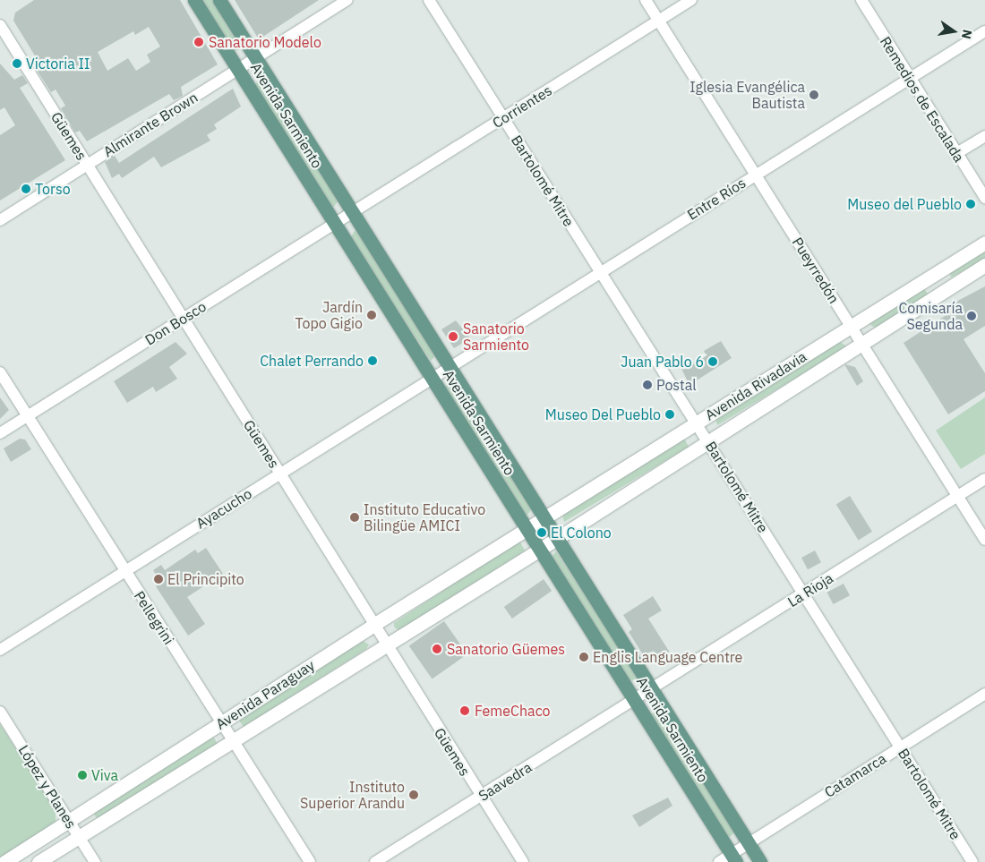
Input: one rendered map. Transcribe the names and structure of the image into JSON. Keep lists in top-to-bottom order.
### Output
{
  "streets": {
    "main road": ["Avenida Sarmiento", "Avenida Rivadavia", "Avenida Paraguay"],
    "street": [
      "Remedios de Escalada",
      "Corrientes",
      "Almirante Brown",
      "Güemes",
      "Bartolomé Mitre",
      "Entre Ríos",
      "Pueyrredón",
      "Don Bosco",
      "Ayacucho",
      "La Rioja",
      "Pellegrini",
      "Catamarca",
      "Saavedra",
      "López y Planes"
    ]
  },
  "crossings": [
    ["Remedios de Escalada", "Entre Ríos"],
    ["Corrientes", "Avenida Sarmiento"],
    ["Corrientes", "Bartolomé Mitre"],
    ["Corrientes", "Pueyrredón"],
    ["Corrientes", "Don Bosco"],
    ["Avenida Sarmiento", "Almirante Brown"],
    ["Avenida Sarmiento", "Entre Ríos"],
    ["Avenida Sarmiento", "Don Bosco"],
    ["Avenida Sarmiento", "Avenida Rivadavia"],
    ["Avenida Sarmiento", "Ayacucho"],
    ["Avenida Sarmiento", "La Rioja"],
    ["Avenida Sarmiento", "Avenida Paraguay"],
    ["Avenida Sarmiento", "Catamarca"],
    ["Avenida Sarmiento", "Saavedra"],
    ["Almirante Brown", "Güemes"],
    ["Güemes", "Don Bosco"],
    ["Güemes", "Ayacucho"],
    ["Güemes", "Avenida Paraguay"],
    ["Güemes", "Saavedra"],
    ["Bartolomé Mitre", "Entre Ríos"],
    ["Bartolomé Mitre", "Avenida Rivadavia"],
    ["Bartolomé Mitre", "La Rioja"],
    ["Bartolomé Mitre", "Catamarca"],
    ["Entre Ríos", "Pueyrredón"],
    ["Entre Ríos", "Ayacucho"],
    ["Pueyrredón", "Avenida Rivadavia"],
    ["Pueyrredón", "La Rioja"],
    ["Don Bosco", "Pellegrini"],
    ["Avenida Rivadavia", "Avenida Paraguay"],
    ["Ayacucho", "Pellegrini"],
    ["La Rioja", "Saavedra"],
    ["Pellegrini", "Avenida Paraguay"],
    ["Avenida Paraguay", "López y Planes"]
  ],
  "places": [
    "Sanatorio Modelo",
    "Victoria II",
    "Iglesia Evangélica Bautista",
    "Torso",
    "Museo del Pueblo",
    "Jardín Topo Gigio",
    "Comisaría Segunda",
    "Sanatorio Sarmiento",
    "Chalet Perrando",
    "Juan Pablo 6",
    "Postal",
    "Museo Del Pueblo",
    "Instituto Educativo Bilingüe AMICI",
    "El Colono",
    "El Principito",
    "Sanatorio Güemes",
    "Englis Language Centre",
    "FemeChaco",
    "Viva",
    "Instituto Superior Arandu"
  ],
  "north": "right"
}
